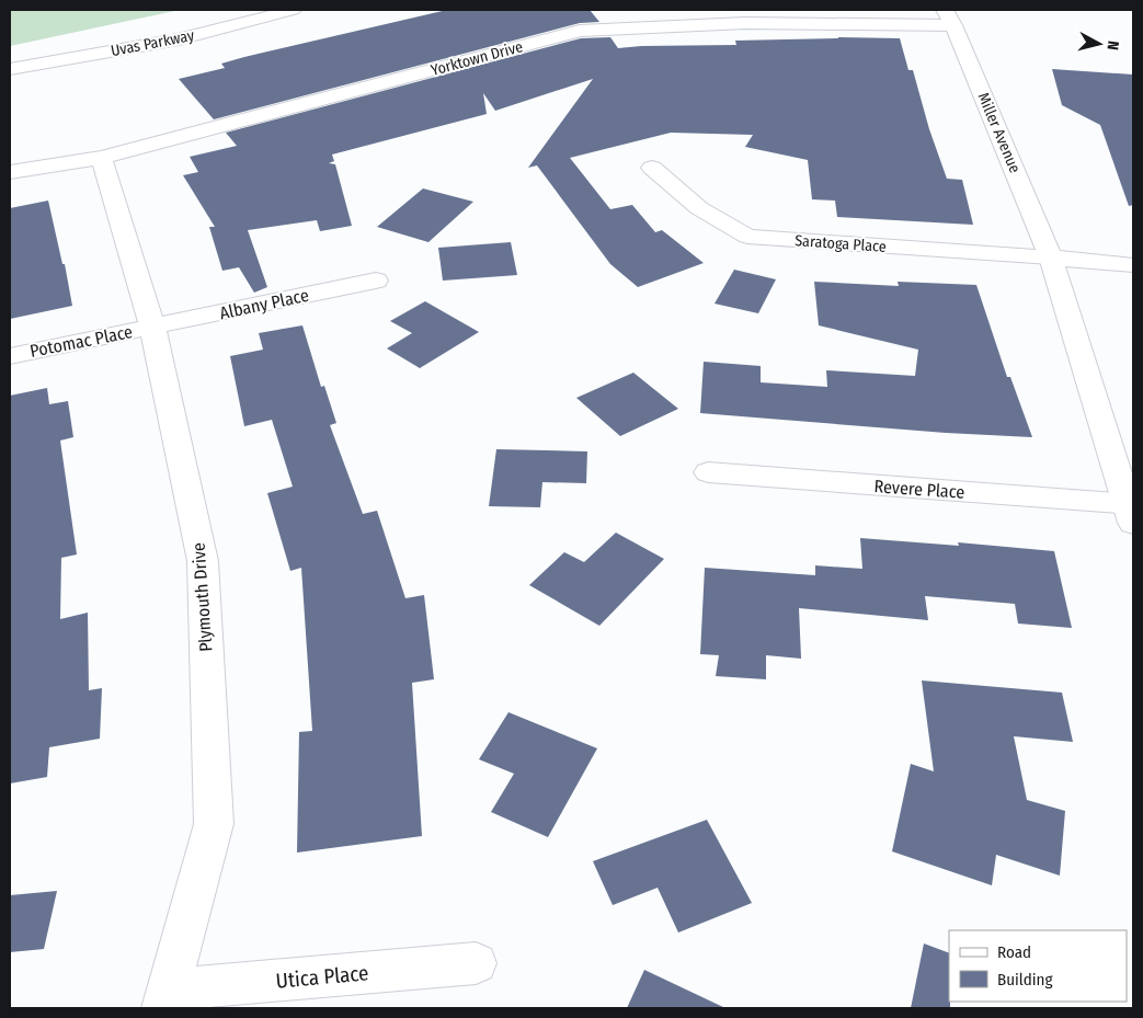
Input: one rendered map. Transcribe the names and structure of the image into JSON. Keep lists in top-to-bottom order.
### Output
{
  "streets": {
    "street": [
      "Uvas Parkway",
      "Yorktown Drive",
      "Miller Avenue",
      "Saratoga Place",
      "Albany Place",
      "Potomac Place",
      "Revere Place",
      "Plymouth Drive",
      "Utica Place"
    ]
  },
  "crossings": [
    ["Yorktown Drive", "Miller Avenue"],
    ["Yorktown Drive", "Plymouth Drive"],
    ["Miller Avenue", "Saratoga Place"],
    ["Miller Avenue", "Revere Place"],
    ["Albany Place", "Potomac Place"],
    ["Albany Place", "Plymouth Drive"],
    ["Potomac Place", "Plymouth Drive"],
    ["Plymouth Drive", "Utica Place"]
  ],
  "legend": ["Road", "Building"],
  "north": "right"
}
